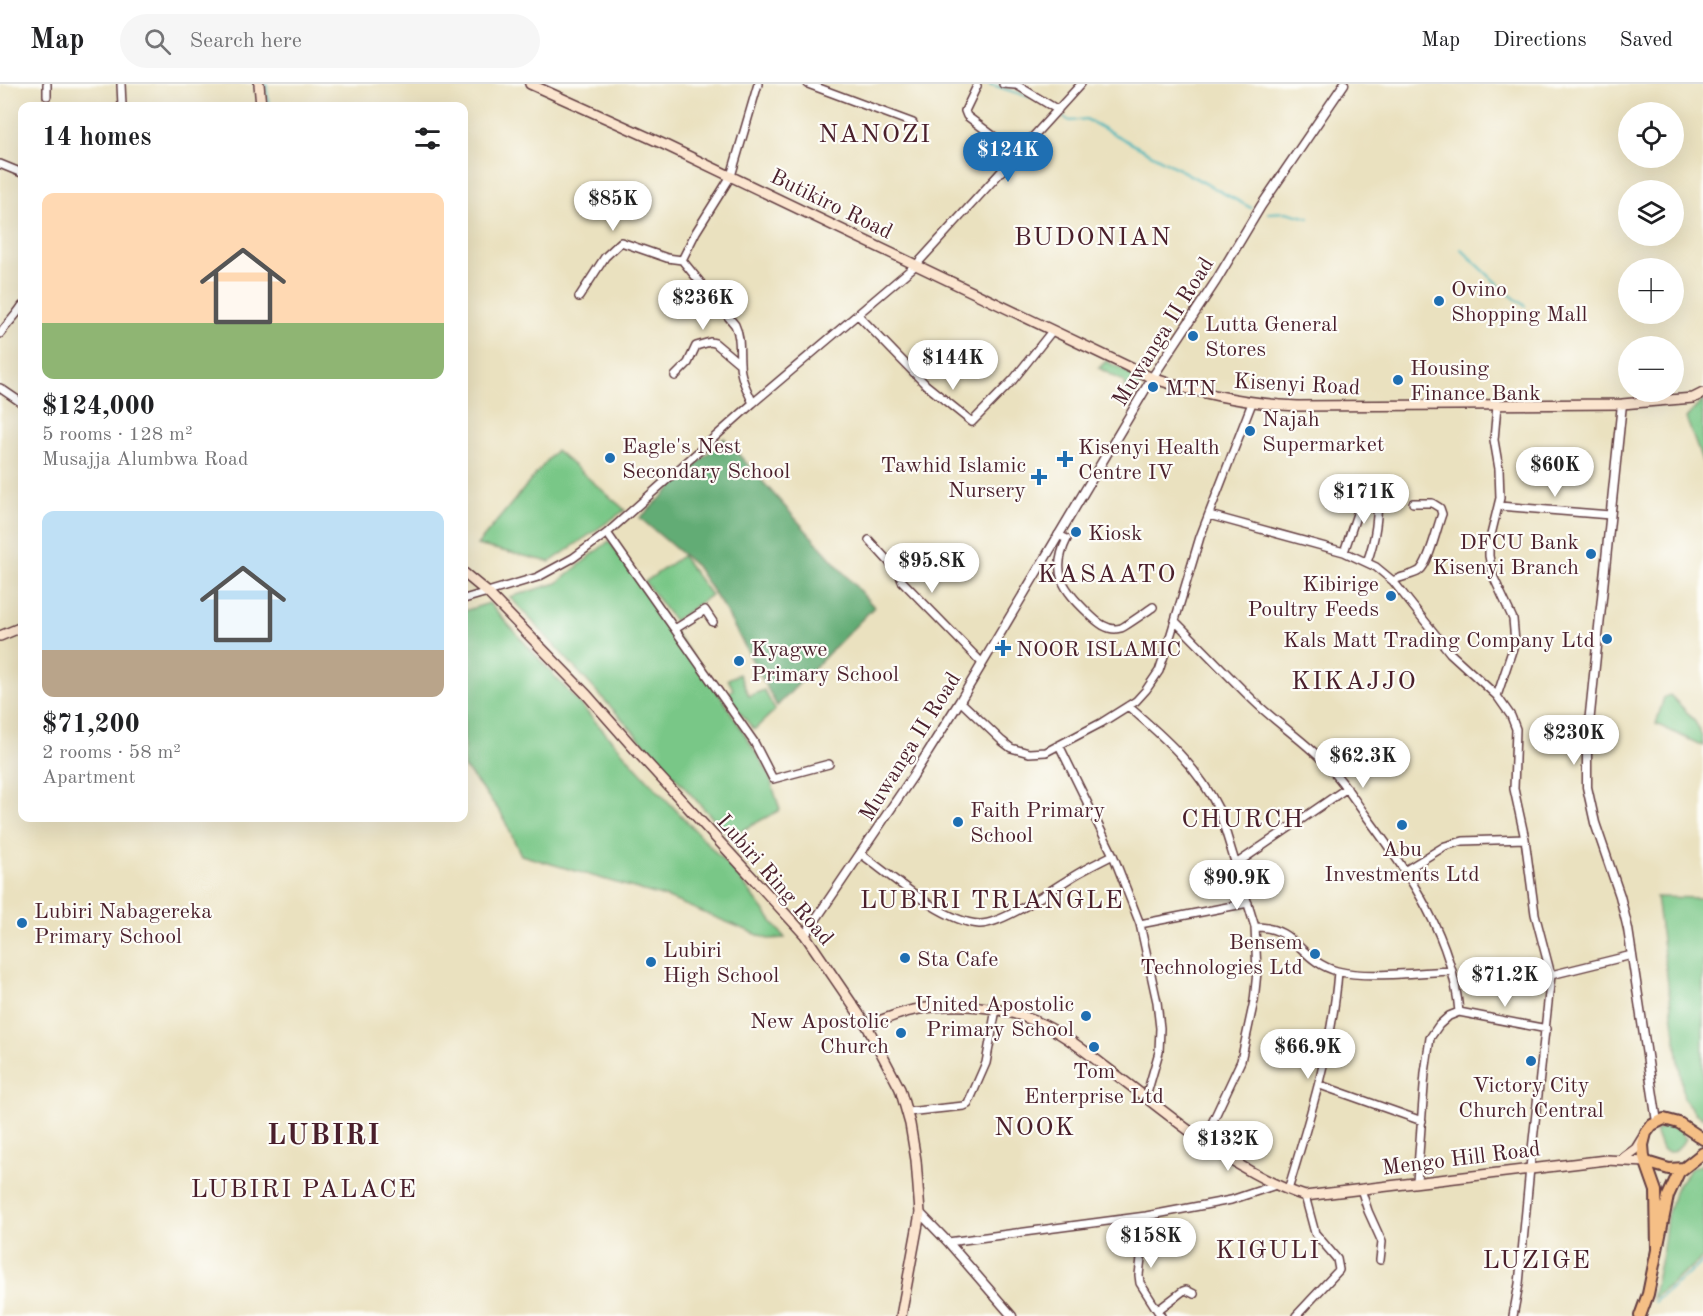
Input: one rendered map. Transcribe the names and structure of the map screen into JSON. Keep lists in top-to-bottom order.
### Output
{
  "streets": {
    "main road": [
      "Butikiro Road",
      "Kisenyi Road",
      "Lubiri Ring Road",
      "Mengo Hill Road"
    ],
    "street": ["Muwanga II Road"]
  },
  "crossings": [
    ["Butikiro Road", "Kisenyi Road"],
    ["Muwanga II Road", "Kisenyi Road"],
    ["Muwanga II Road", "Lubiri Ring Road"],
    ["Lubiri Ring Road", "Mengo Hill Road"]
  ],
  "districts": [
    "NANOZI",
    "BUDONIAN",
    "KASAATO",
    "KIKAJJO",
    "CHURCH",
    "LUBIRI TRIANGLE",
    "NOOK",
    "LUBIRI",
    "LUBIRI PALACE",
    "KIGULI",
    "LUZIGE"
  ],
  "places": {
    "other": [
      "Ovino Shopping Mall",
      "Lutta General Stores",
      "Housing Finance Bank",
      "MTN",
      "Najah Supermarket",
      "Eagle's Nest Secondary School",
      "Kiosk",
      "DFCU Bank Kisenyi Branch",
      "Kibirige Poultry Feeds",
      "Kals Matt Trading Company Ltd",
      "Kyagwe Primary School",
      "Faith Primary School",
      "Abu Investments Ltd",
      "Lubiri Nabagereka Primary School",
      "Bensem Technologies Ltd",
      "Sta Cafe",
      "Lubiri High School",
      "United Apostolic Primary School",
      "New Apostolic Church",
      "Tom Enterprise Ltd",
      "Victory City Church Central"
    ],
    "health": ["Kisenyi Health Centre IV", "Tawhid Islamic Nursery", "NOOR ISLAMIC"]
  },
  "page": {
    "header": "Map",
    "search": "Search here",
    "nav": ["Map", "Directions", "Saved"],
    "map_buttons": ["+", "−"],
    "heading": "14 homes",
    "price": [
      "$124K",
      "$85K",
      "$236K",
      "$144K",
      "$60K",
      "$171K",
      "$95.8K",
      "$230K",
      "$62.3K",
      "$90.9K",
      "$71.2K",
      "$66.9K",
      "$132K",
      "$158K"
    ],
    "list": [
      {
        "name": "$124,000",
        "note": "5 rooms · 128 m² · Musajja Alumbwa Road"
      },
      {
        "name": "$71,200",
        "note": "2 rooms · 58 m² · Apartment"
      }
    ]
  }
}
